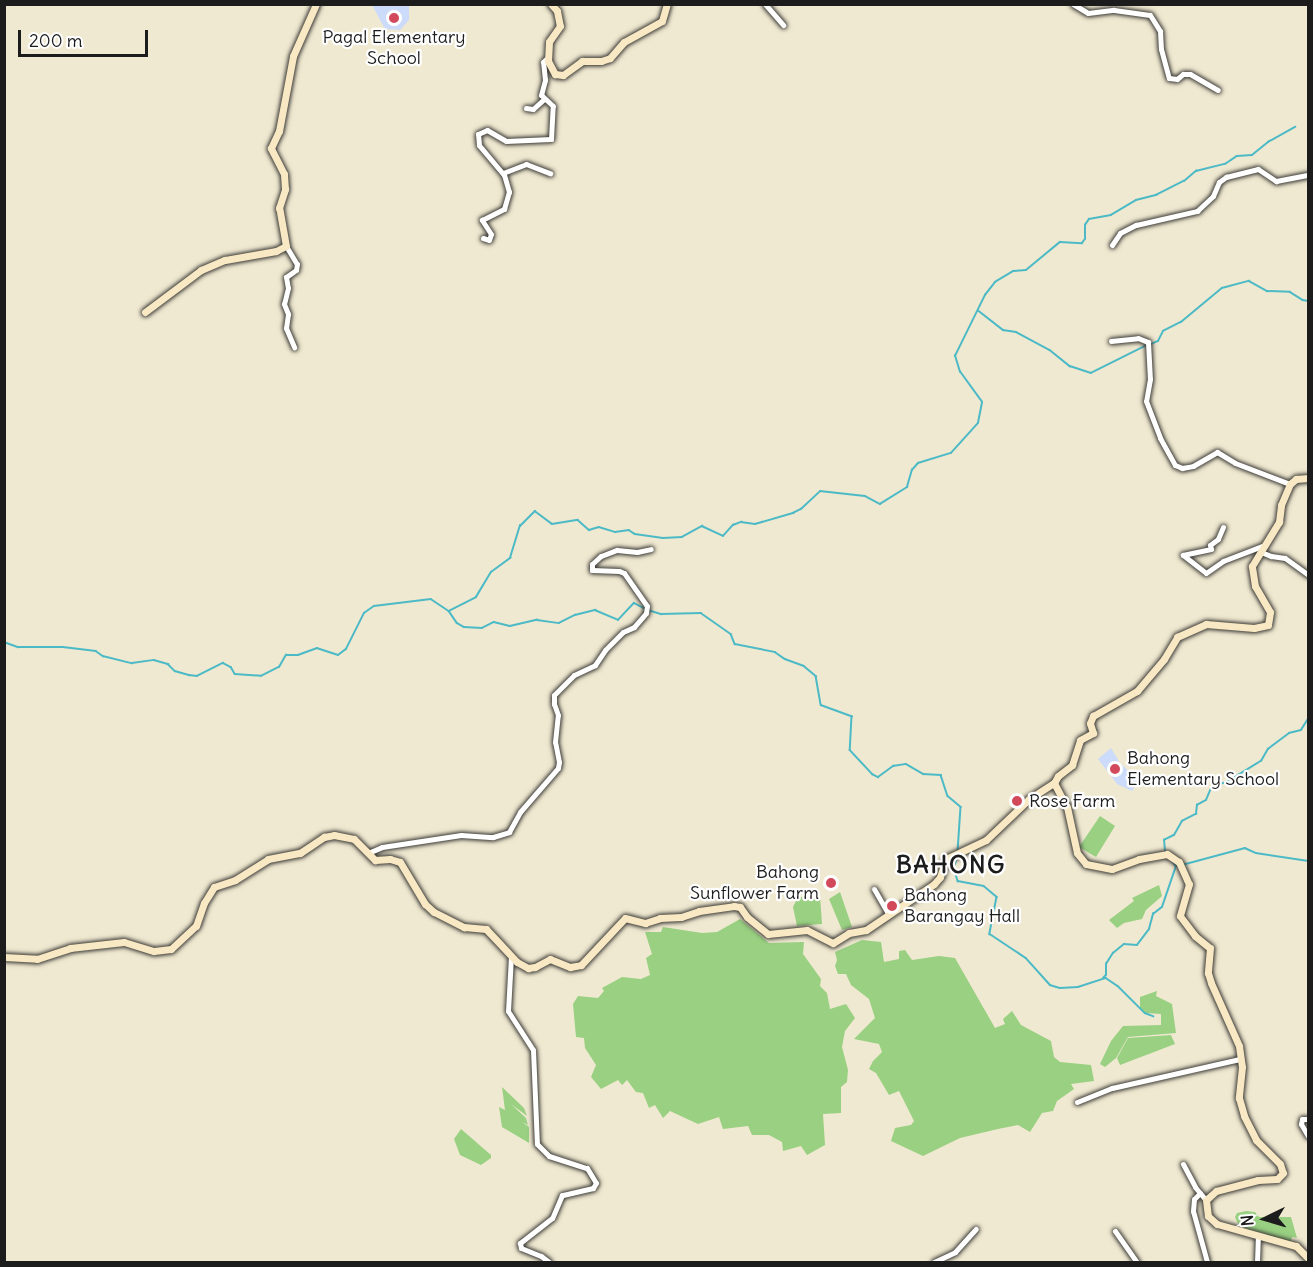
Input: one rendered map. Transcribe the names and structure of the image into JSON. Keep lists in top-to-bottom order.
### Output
{
  "districts": ["BAHONG"],
  "places": [
    "Pagal Elementary School",
    "Bahong Elementary School",
    "Rose Farm",
    "Bahong Sunflower Farm",
    "Bahong Barangay Hall"
  ],
  "scale_bar": "200 m",
  "north": "left"
}
